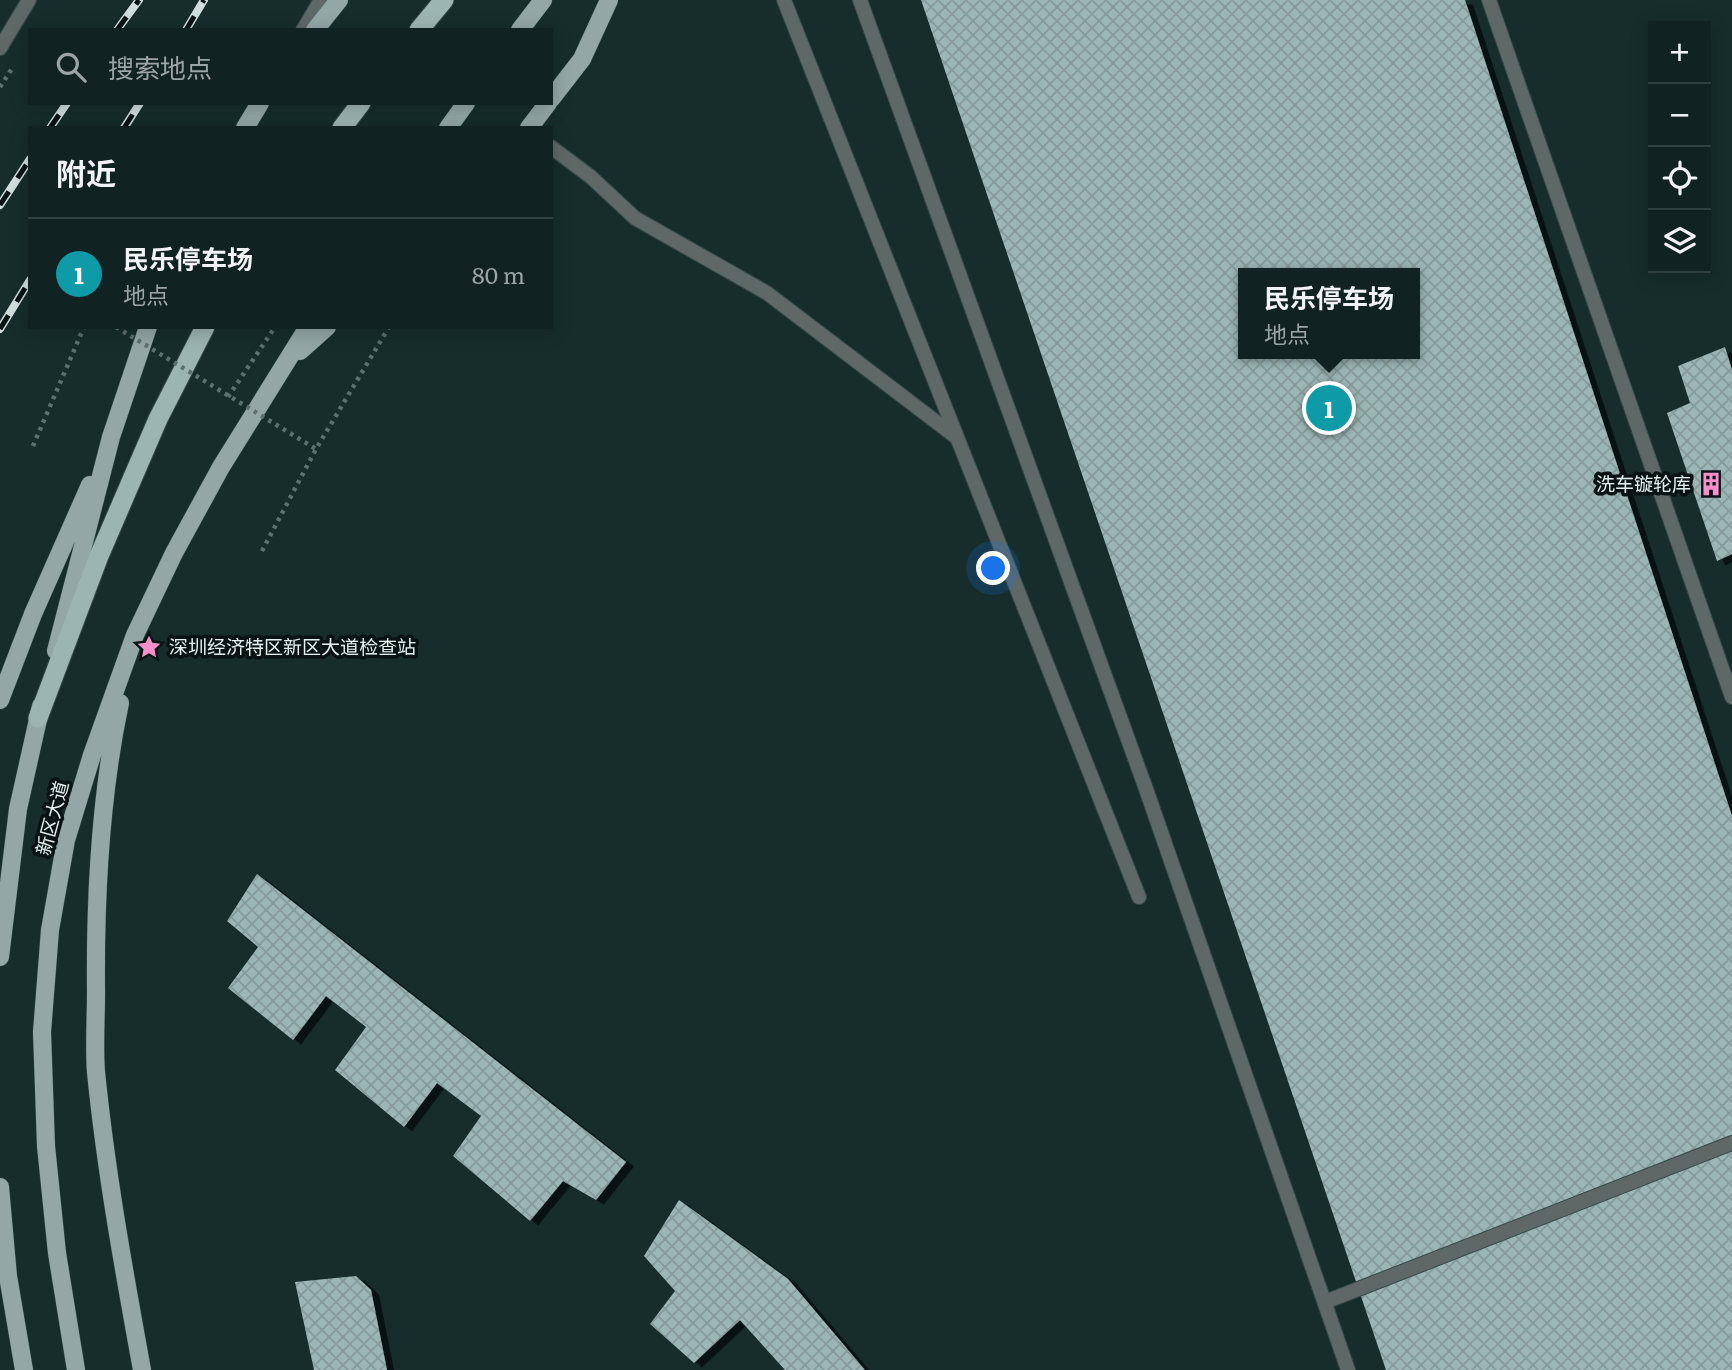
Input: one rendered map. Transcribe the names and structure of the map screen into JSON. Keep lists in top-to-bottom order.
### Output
{
  "streets": {
    "main road": ["新区大道"]
  },
  "places": {
    "building": ["洗车镟轮库"],
    "place": ["深圳经济特区新区大道检查站"]
  },
  "page": {
    "map_buttons": ["+", "−"],
    "search": "搜索地点",
    "heading": "附近",
    "list": [
      {
        "mark": "1",
        "name": "民乐停车场",
        "note": "地点",
        "value": "80 m"
      }
    ],
    "popup": ["民乐停车场", "地点"],
    "pins": "1"
  }
}
